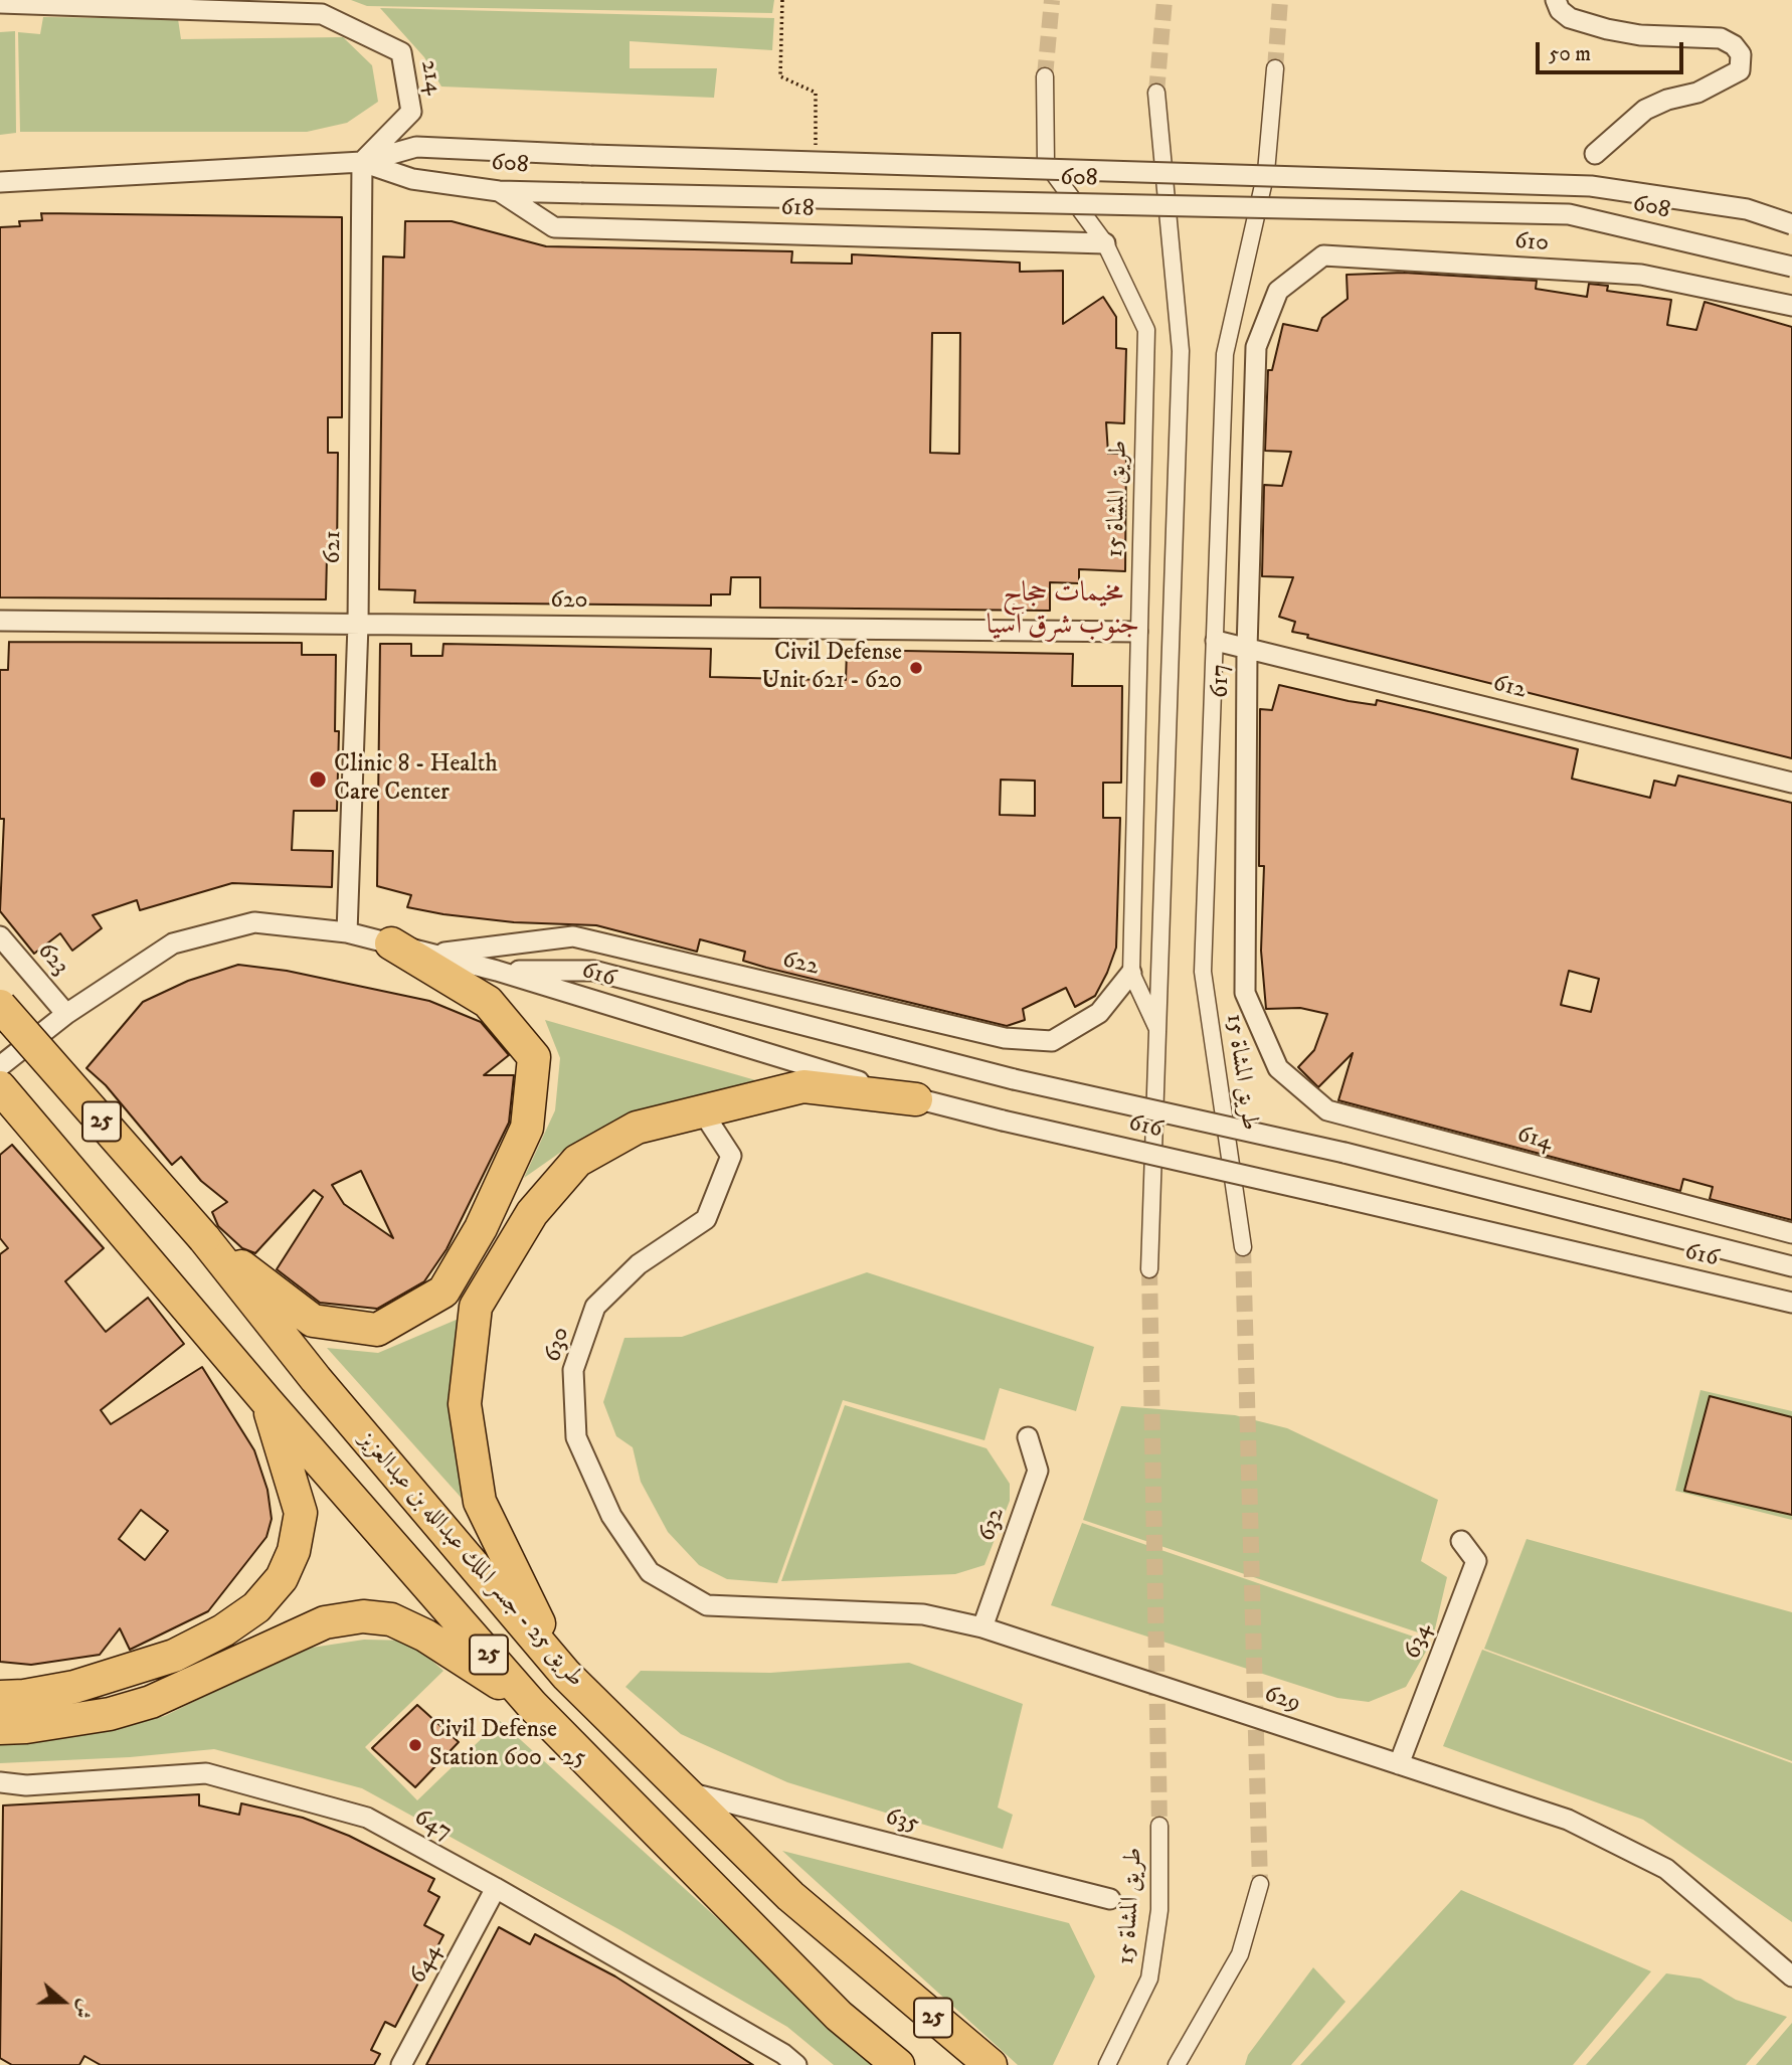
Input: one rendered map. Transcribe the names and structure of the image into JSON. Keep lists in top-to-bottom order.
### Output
{
  "streets": {
    "main road": ["25", "طريق 25 - جسر الملك عبدالله بن عبدالعزيز"],
    "street": [
      "214",
      "608",
      "618",
      "610",
      "طريق المشاة 15",
      "621",
      "620",
      "617",
      "612",
      "623",
      "622",
      "616",
      "614",
      "630",
      "632",
      "634",
      "629",
      "635",
      "647",
      "644"
    ]
  },
  "crossings": [
    ["214", "608"],
    ["214", "621"],
    ["608", "618"],
    ["608", "621"],
    ["618", "طريق المشاة 15"],
    ["610", "617"],
    ["طريق المشاة 15", "620"],
    ["طريق المشاة 15", "612"],
    ["طريق المشاة 15", "622"],
    ["621", "620"],
    ["621", "616"],
    ["617", "612"],
    ["617", "614"],
    ["623", "616"],
    ["622", "616"],
    ["630", "629"],
    ["632", "629"],
    ["طريق 25 - جسر الملك عبدالله بن عبدالعزيز", "635"],
    ["634", "629"],
    ["647", "644"]
  ],
  "districts": ["مخيمات حجاج جنوب شرق آسيا"],
  "places": ["Civil Defense Unit 621 - 620", "Clinic 8 - Health Care Center", "Civil Defense Station 600 - 25"],
  "scale_bar": "50 m",
  "north": "right"
}
